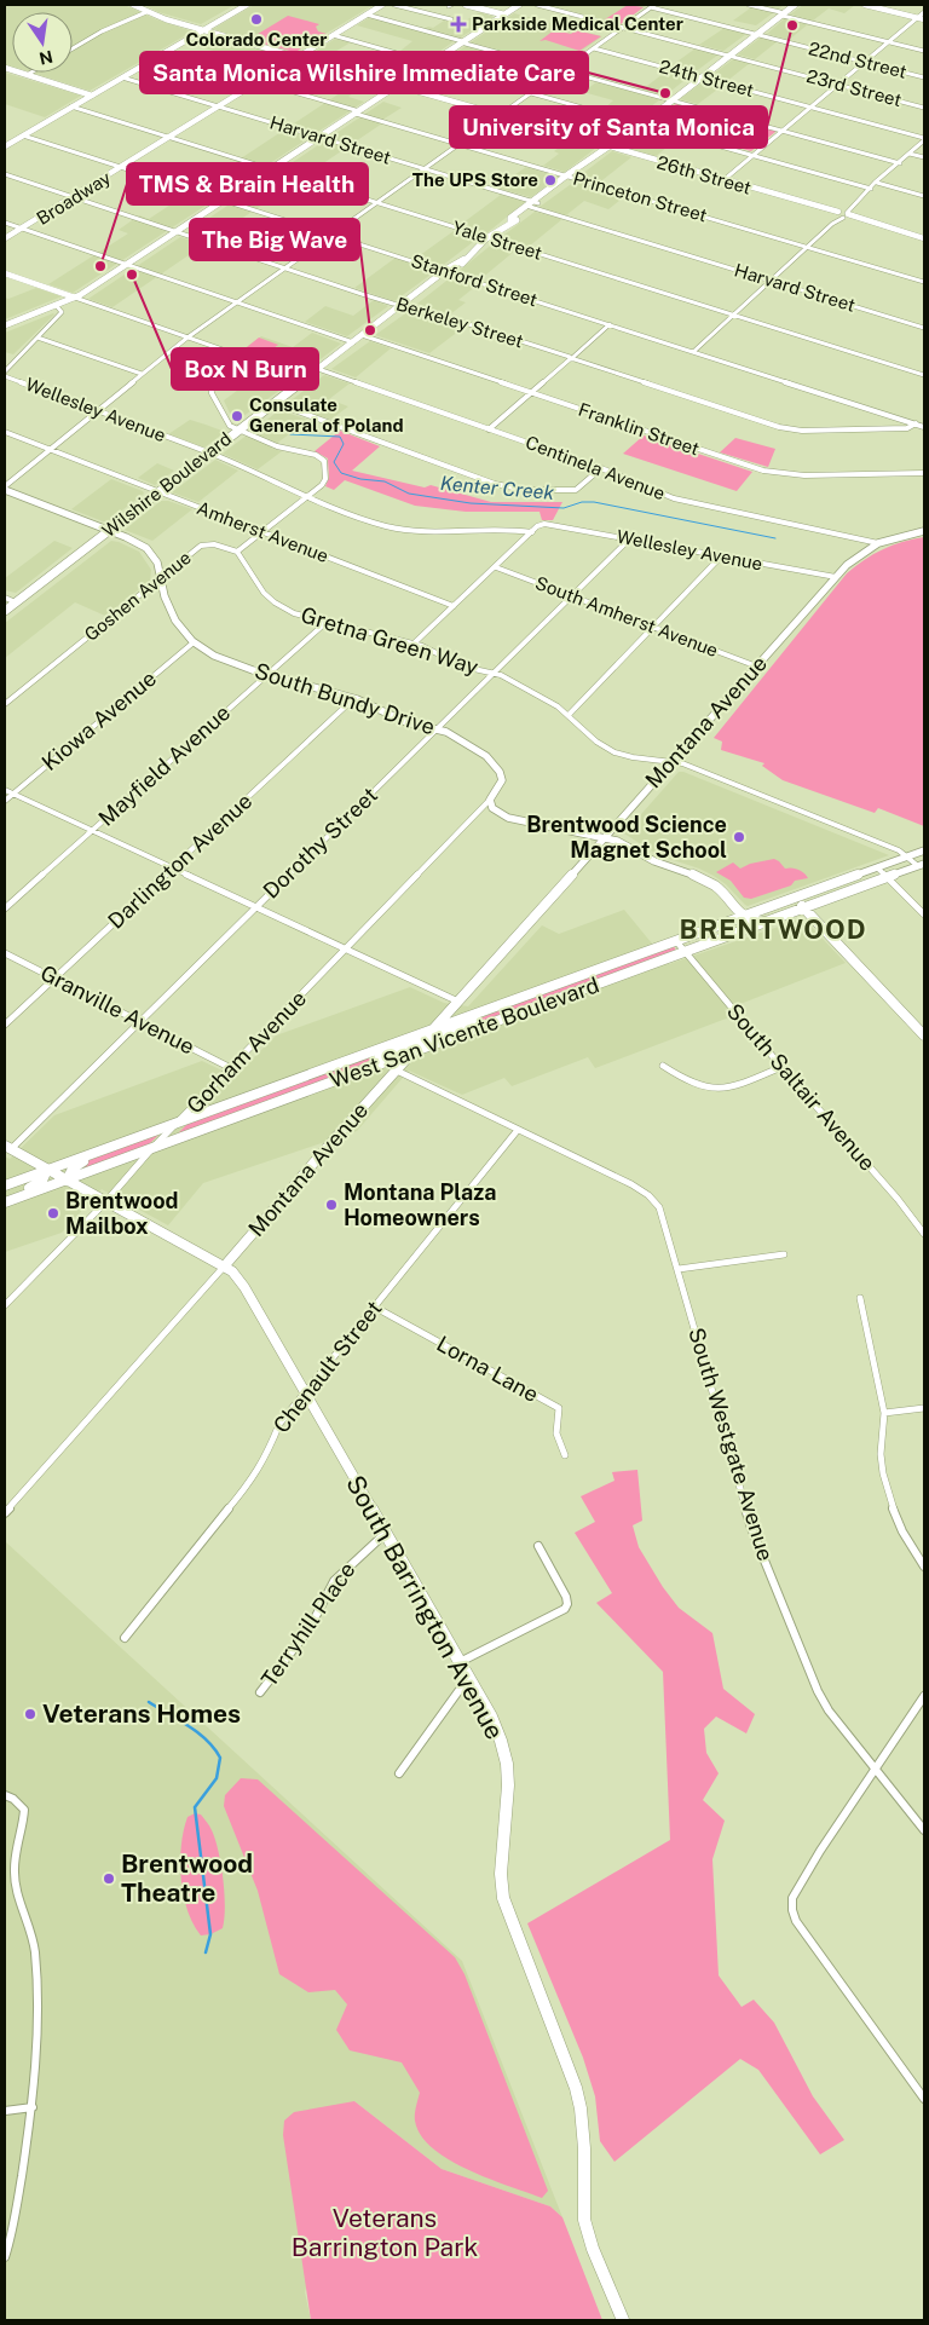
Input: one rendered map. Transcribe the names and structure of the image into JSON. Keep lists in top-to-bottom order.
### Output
{
  "streets": {
    "main road": ["Wilshire Boulevard"],
    "street": [
      "22nd Street",
      "24th Street",
      "23rd Street",
      "Harvard Street",
      "26th Street",
      "Princeton Street",
      "Broadway",
      "Yale Street",
      "Stanford Street",
      "Berkeley Street",
      "Wellesley Avenue",
      "Franklin Street",
      "Centinela Avenue",
      "Amherst Avenue",
      "Goshen Avenue",
      "South Amherst Avenue",
      "Gretna Green Way",
      "South Bundy Drive",
      "Kiowa Avenue",
      "Montana Avenue",
      "Mayfield Avenue",
      "Dorothy Street",
      "Darlington Avenue",
      "Granville Avenue",
      "West San Vicente Boulevard",
      "Gorham Avenue",
      "South Saltair Avenue",
      "Chenault Street",
      "Lorna Lane",
      "South Westgate Avenue",
      "South Barrington Avenue",
      "Terryhill Place"
    ]
  },
  "crossings": [
    ["22nd Street", "Wilshire Boulevard"],
    ["24th Street", "Wilshire Boulevard"],
    ["23rd Street", "Wilshire Boulevard"],
    ["Harvard Street", "Broadway"],
    ["Harvard Street", "Wilshire Boulevard"],
    ["26th Street", "Broadway"],
    ["26th Street", "Wilshire Boulevard"],
    ["Princeton Street", "Broadway"],
    ["Princeton Street", "Wilshire Boulevard"],
    ["Broadway", "Yale Street"],
    ["Broadway", "Stanford Street"],
    ["Broadway", "Berkeley Street"],
    ["Yale Street", "Wilshire Boulevard"],
    ["Stanford Street", "Berkeley Street"],
    ["Stanford Street", "Wilshire Boulevard"],
    ["Berkeley Street", "Wilshire Boulevard"],
    ["Wellesley Avenue", "Wilshire Boulevard"],
    ["Wellesley Avenue", "Montana Avenue"],
    ["Wellesley Avenue", "Dorothy Street"],
    ["Franklin Street", "Wilshire Boulevard"],
    ["Centinela Avenue", "Wilshire Boulevard"],
    ["Centinela Avenue", "Montana Avenue"],
    ["Wilshire Boulevard", "Amherst Avenue"],
    ["Wilshire Boulevard", "South Bundy Drive"],
    ["Goshen Avenue", "Gretna Green Way"],
    ["Goshen Avenue", "South Bundy Drive"],
    ["South Amherst Avenue", "Montana Avenue"],
    ["South Amherst Avenue", "Dorothy Street"],
    ["Gretna Green Way", "Montana Avenue"],
    ["Gretna Green Way", "Mayfield Avenue"],
    ["Gretna Green Way", "Dorothy Street"],
    ["Gretna Green Way", "West San Vicente Boulevard"],
    ["South Bundy Drive", "Kiowa Avenue"],
    ["South Bundy Drive", "Mayfield Avenue"],
    ["South Bundy Drive", "Dorothy Street"],
    ["South Bundy Drive", "Darlington Avenue"],
    ["South Bundy Drive", "Gorham Avenue"],
    ["Montana Avenue", "West San Vicente Boulevard"],
    ["Montana Avenue", "South Westgate Avenue"],
    ["Montana Avenue", "South Barrington Avenue"],
    ["Dorothy Street", "Granville Avenue"],
    ["Dorothy Street", "South Barrington Avenue"],
    ["Darlington Avenue", "Granville Avenue"],
    ["Granville Avenue", "Gorham Avenue"],
    ["West San Vicente Boulevard", "Gorham Avenue"],
    ["West San Vicente Boulevard", "South Saltair Avenue"],
    ["West San Vicente Boulevard", "South Barrington Avenue"],
    ["Gorham Avenue", "South Barrington Avenue"],
    ["Chenault Street", "Lorna Lane"],
    ["Chenault Street", "South Westgate Avenue"],
    ["Chenault Street", "South Barrington Avenue"],
    ["South Barrington Avenue", "Terryhill Place"]
  ],
  "districts": ["BRENTWOOD"],
  "water": ["Kenter Creek"],
  "parks": ["Veterans Barrington Park"],
  "places": {
    "other": [
      "Colorado Center",
      "University of Santa Monica",
      "Santa Monica Wilshire Immediate Care",
      "The UPS Store",
      "TMS & Brain Health",
      "Box N Burn",
      "The Big Wave",
      "Consulate General of Poland",
      "Brentwood Science Magnet School",
      "Montana Plaza Homeowners",
      "Brentwood Mailbox",
      "Veterans Homes",
      "Brentwood Theatre"
    ],
    "health": ["Parkside Medical Center"]
  },
  "north": "bottom"
}
